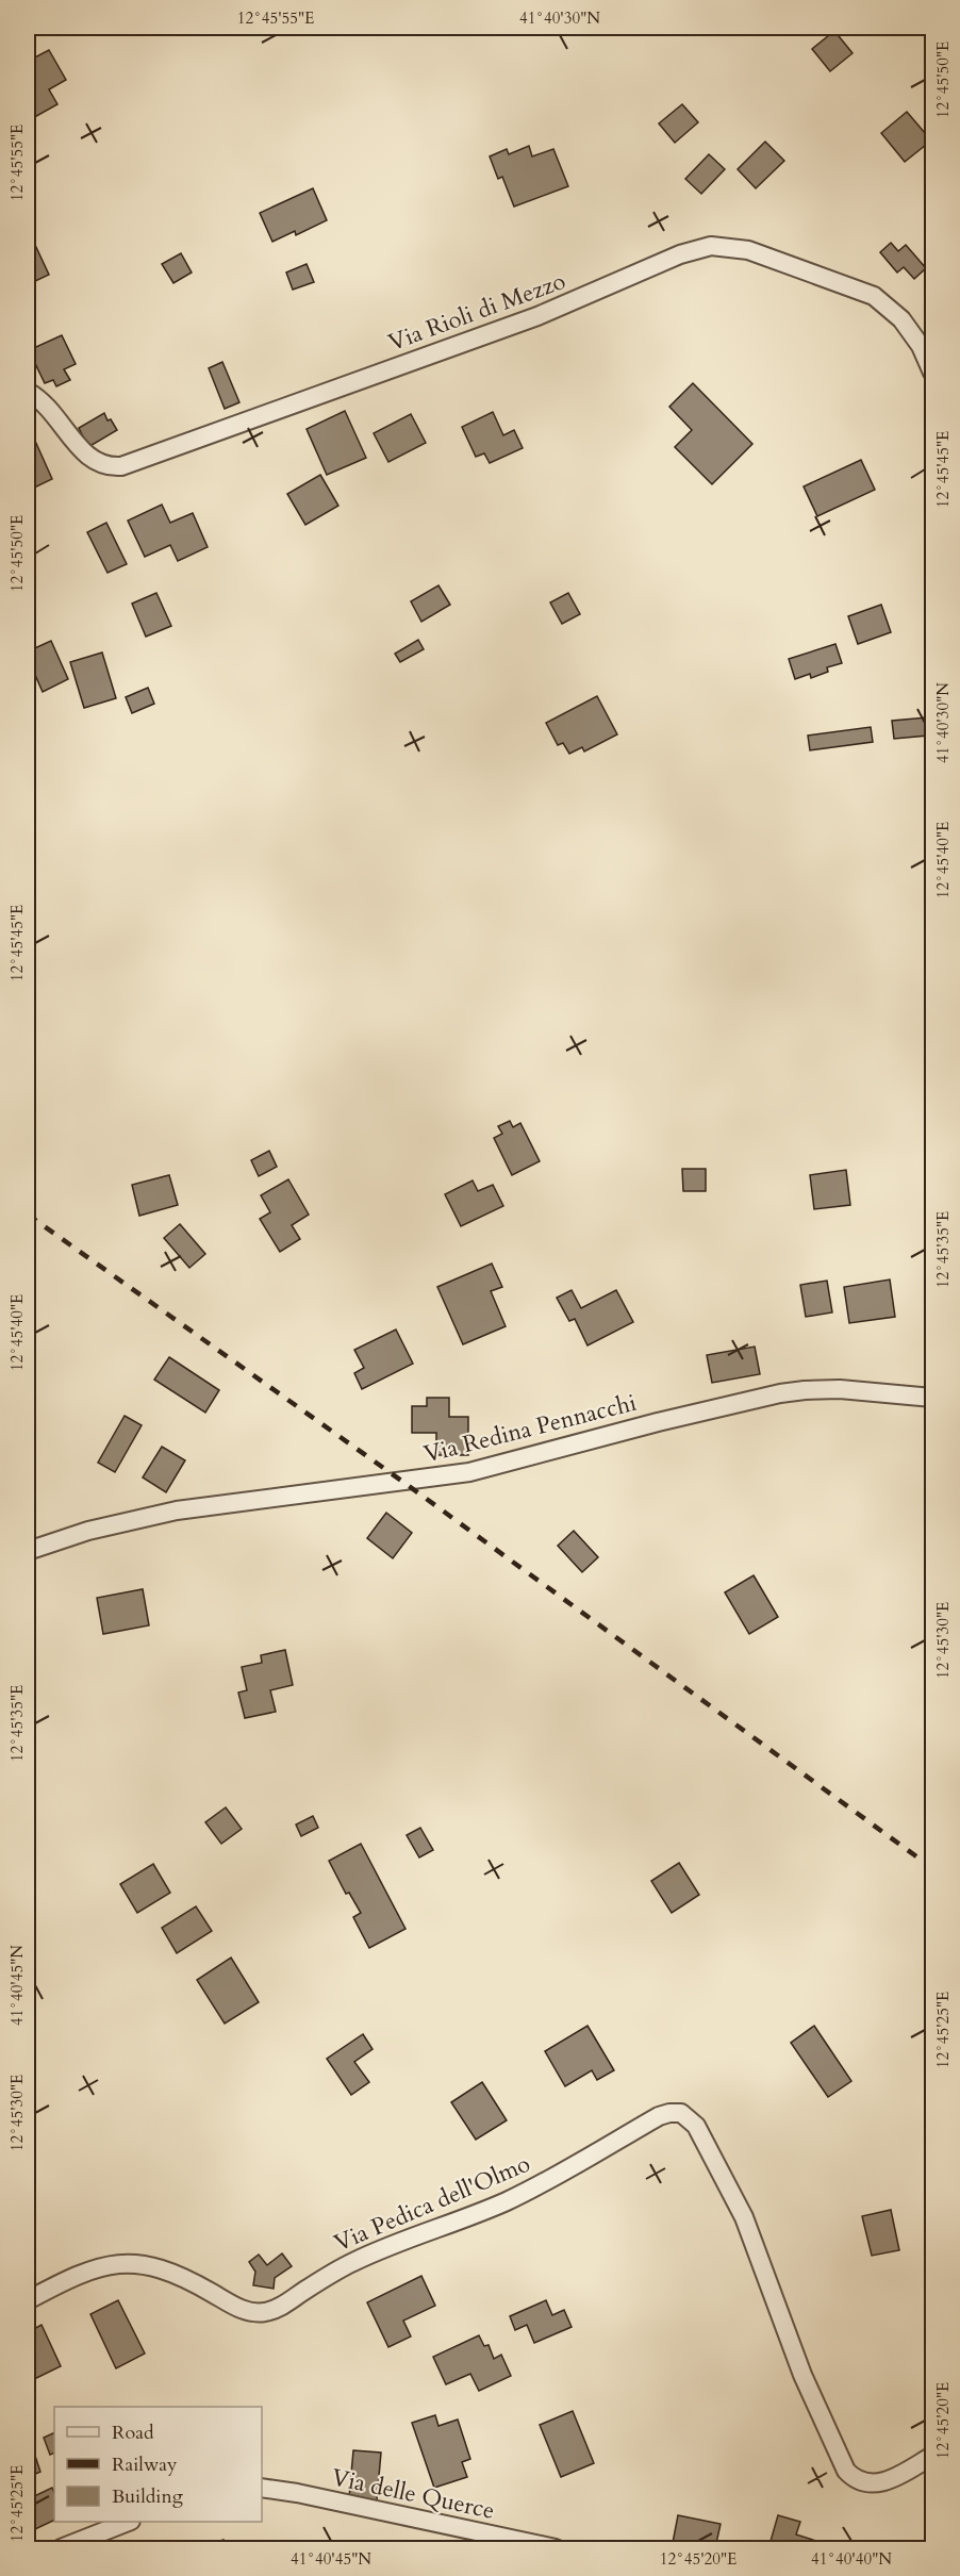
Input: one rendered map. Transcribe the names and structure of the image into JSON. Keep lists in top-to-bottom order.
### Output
{
  "streets": {
    "street": [
      "Via Rioli di Mezzo",
      "Via Redina Pennacchi",
      "Via Pedica dell'Olmo",
      "Via delle Querce"
    ]
  },
  "legend": ["Road", "Railway", "Building"],
  "coordinates": [
    "12°45'55\"E",
    "41°40'30\"N",
    "12°45'50\"E",
    "12°45'45\"E",
    "12°45'40\"E",
    "12°45'35\"E",
    "12°45'30\"E",
    "41°40'45\"N",
    "12°45'25\"E",
    "12°45'20\"E",
    "41°40'40\"N"
  ]
}
